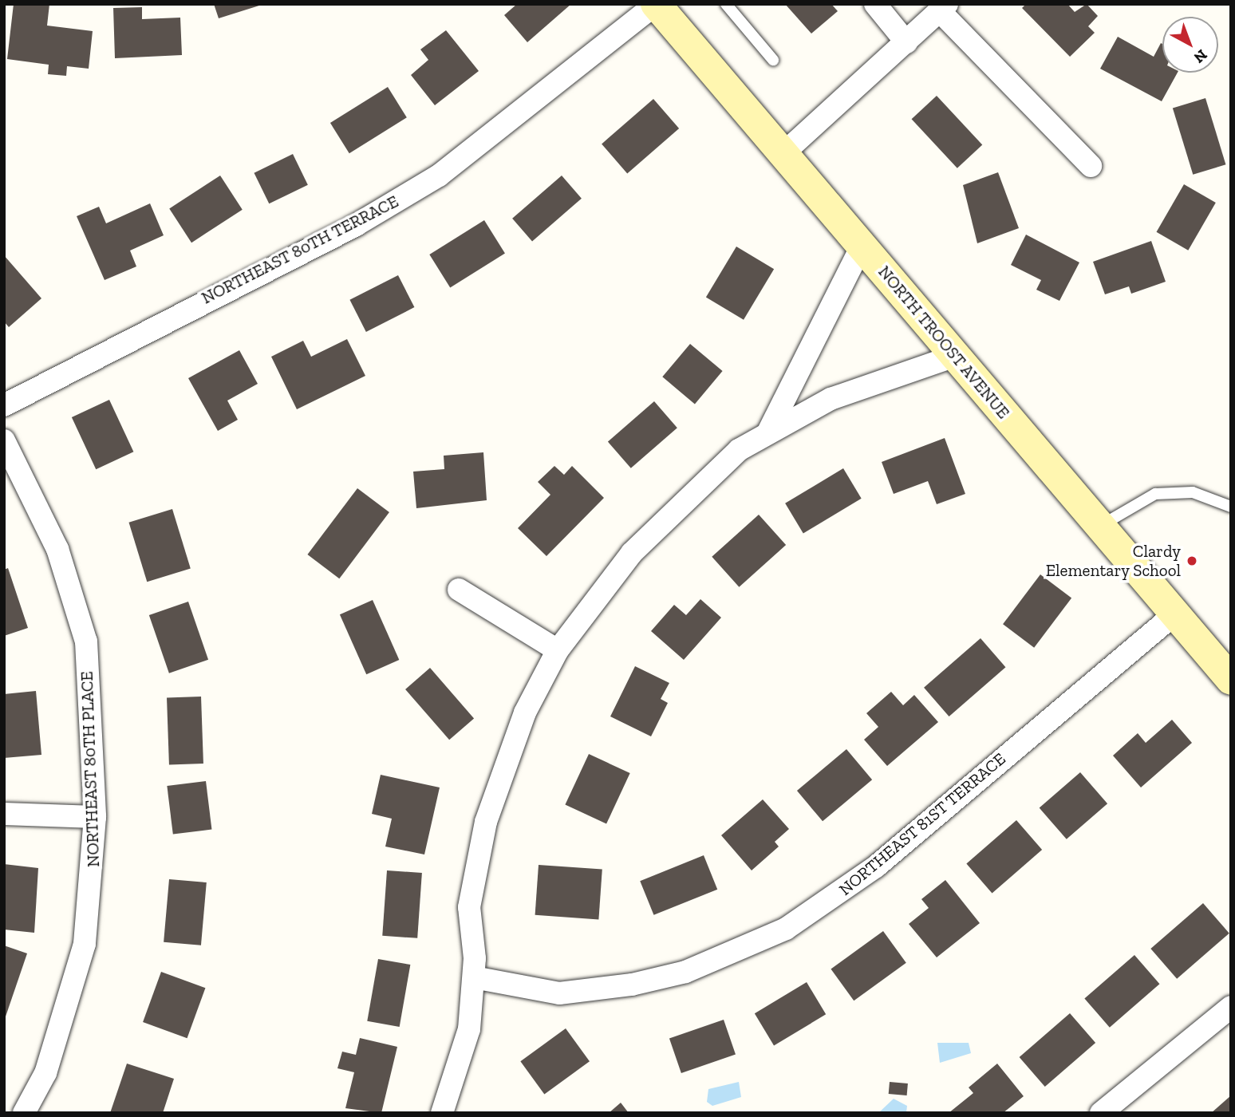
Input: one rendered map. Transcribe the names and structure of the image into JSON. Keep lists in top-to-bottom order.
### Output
{
  "streets": {
    "street": [
      "NORTHEAST 80TH TERRACE",
      "NORTH TROOST AVENUE",
      "NORTHEAST 80TH PLACE",
      "NORTHEAST 81ST TERRACE"
    ]
  },
  "crossings": [
    ["NORTHEAST 80TH TERRACE", "NORTH TROOST AVENUE"],
    ["NORTH TROOST AVENUE", "NORTHEAST 81ST TERRACE"]
  ],
  "places": ["Clardy Elementary School"],
  "north": "bottom right"
}
